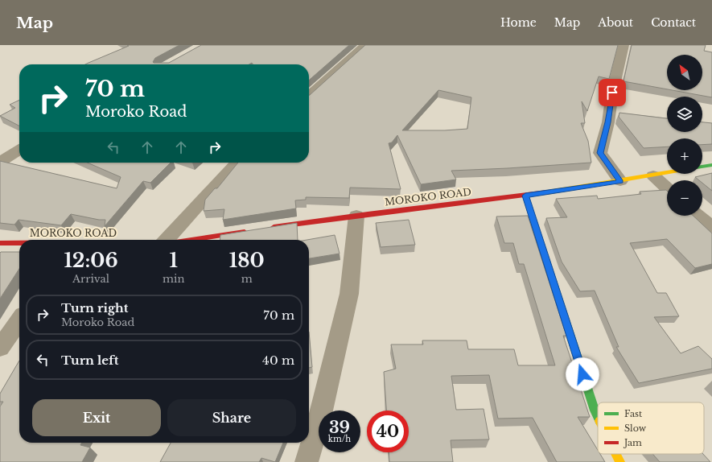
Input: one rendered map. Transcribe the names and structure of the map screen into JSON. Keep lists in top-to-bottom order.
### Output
{
  "streets": {
    "street": ["MOROKO ROAD"]
  },
  "legend": ["Fast", "Slow", "Jam"],
  "north": "top left",
  "page": {
    "header": "Map",
    "nav": [
      "Home",
      "Map",
      "About",
      "Contact"
    ],
    "map_buttons": ["+", "−"],
    "turn": ["70 m", "Moroko Road"],
    "eta": [
      "12:06",
      "Arrival",
      "1",
      "min",
      "180",
      "m"
    ],
    "list": [
      {
        "name": "Turn right",
        "note": "Moroko Road",
        "value": "70 m"
      },
      {
        "name": "Turn left",
        "value": "40 m"
      }
    ],
    "buttons": ["Exit", "Share"],
    "speed": "39 km/h",
    "limit": "40"
  }
}
